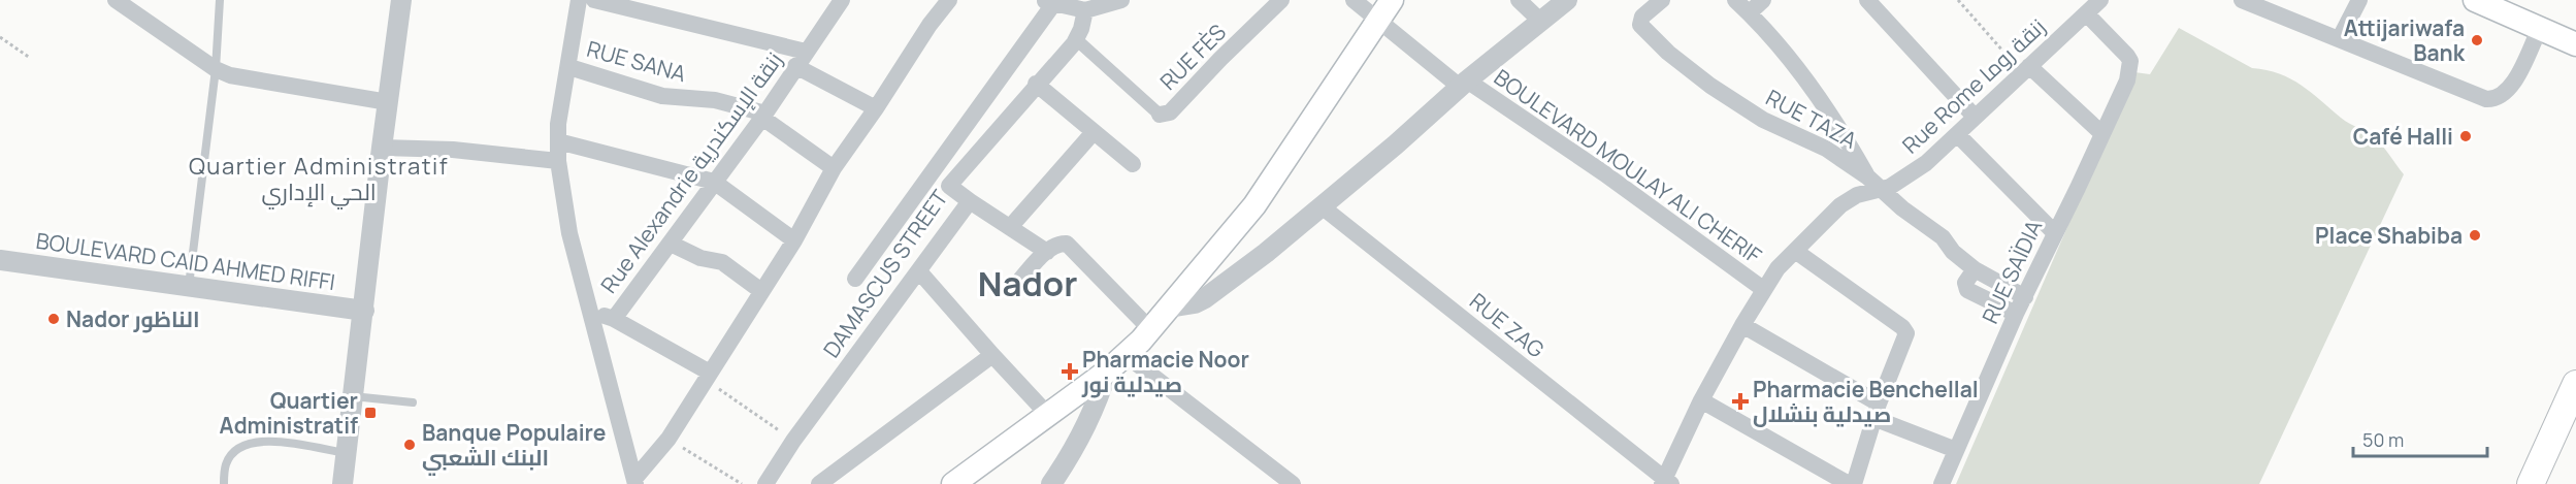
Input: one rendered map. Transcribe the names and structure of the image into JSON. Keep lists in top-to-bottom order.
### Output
{
  "streets": {
    "street": [
      "RUE FÈS",
      "RUE SANA",
      "Rue Rome زنقة روما",
      "RUE TAZA",
      "BOULEVARD MOULAY ALI CHERIF",
      "Rue Alexandrie زنقة الإسكندرية",
      "BOULEVARD CAID AHMED RIFFI",
      "RUE SAÏDIA",
      "DAMASCUS STREET",
      "RUE ZAG"
    ]
  },
  "crossings": [
    ["RUE SANA", "Rue Alexandrie زنقة الإسكندرية"],
    ["Rue Rome زنقة روما", "RUE TAZA"],
    ["Rue Rome زنقة روما", "BOULEVARD MOULAY ALI CHERIF"],
    ["Rue Rome زنقة روما", "RUE SAÏDIA"],
    ["Rue Rome زنقة روما", "RUE ZAG"],
    ["RUE TAZA", "RUE SAÏDIA"]
  ],
  "districts": ["Quartier Administratif الحي الإداري", "Nador"],
  "places": {
    "other": [
      "Attijariwafa Bank",
      "Café Halli",
      "Place Shabiba",
      "Nador الناظور",
      "Banque Populaire البنك الشعبي"
    ],
    "health": ["Pharmacie Noor صيدلية نور", "Pharmacie Benchellal صيدلية بنشلال"],
    "transit": ["Quartier Administratif"]
  },
  "scale_bar": "50 m"
}
